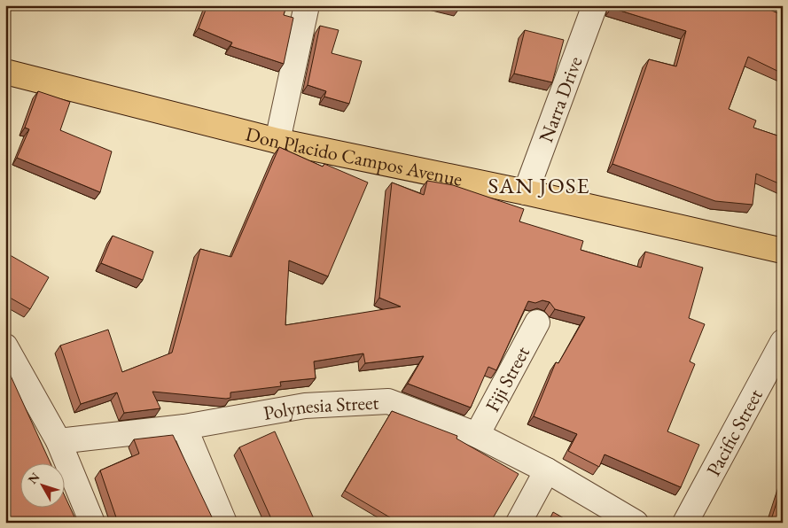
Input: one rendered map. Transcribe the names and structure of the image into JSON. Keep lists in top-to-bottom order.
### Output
{
  "streets": {
    "main road": ["Don Placido Campos Avenue"],
    "street": [
      "Narra Drive",
      "Fiji Street",
      "Polynesia Street",
      "Pacific Street"
    ]
  },
  "crossings": [
    ["Narra Drive", "Don Placido Campos Avenue"],
    ["Fiji Street", "Polynesia Street"]
  ],
  "districts": ["SAN JOSE"],
  "north": "top left"
}
